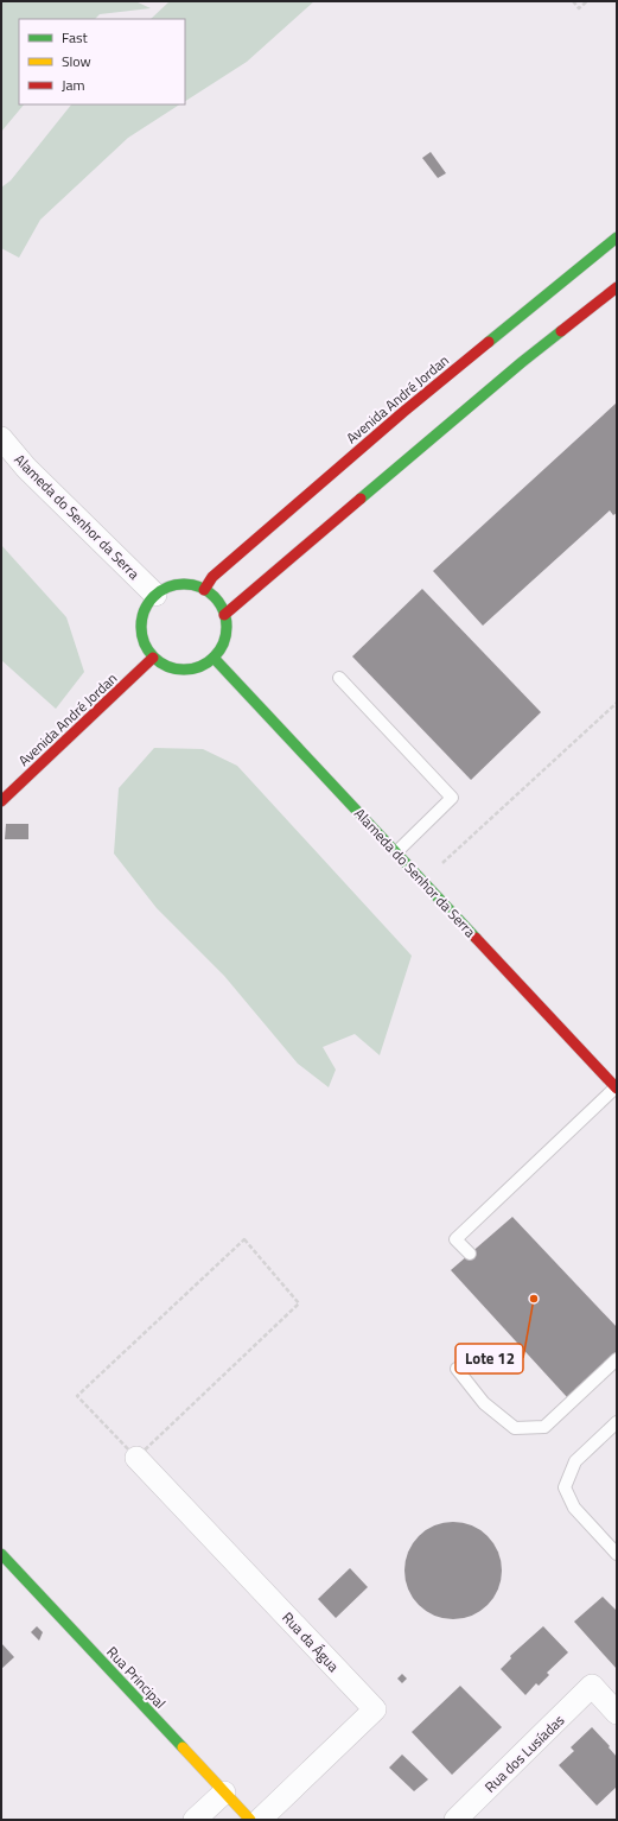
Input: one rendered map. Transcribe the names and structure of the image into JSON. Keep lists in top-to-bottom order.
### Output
{
  "streets": {
    "street": [
      "Avenida André Jordan",
      "Alameda do Senhor da Serra",
      "Rua da Água",
      "Rua Principal",
      "Rua dos Lusíadas"
    ]
  },
  "crossings": [
    ["Avenida André Jordan", "Alameda do Senhor da Serra"]
  ],
  "places": ["Lote 12"],
  "legend": ["Fast", "Slow", "Jam"]
}
